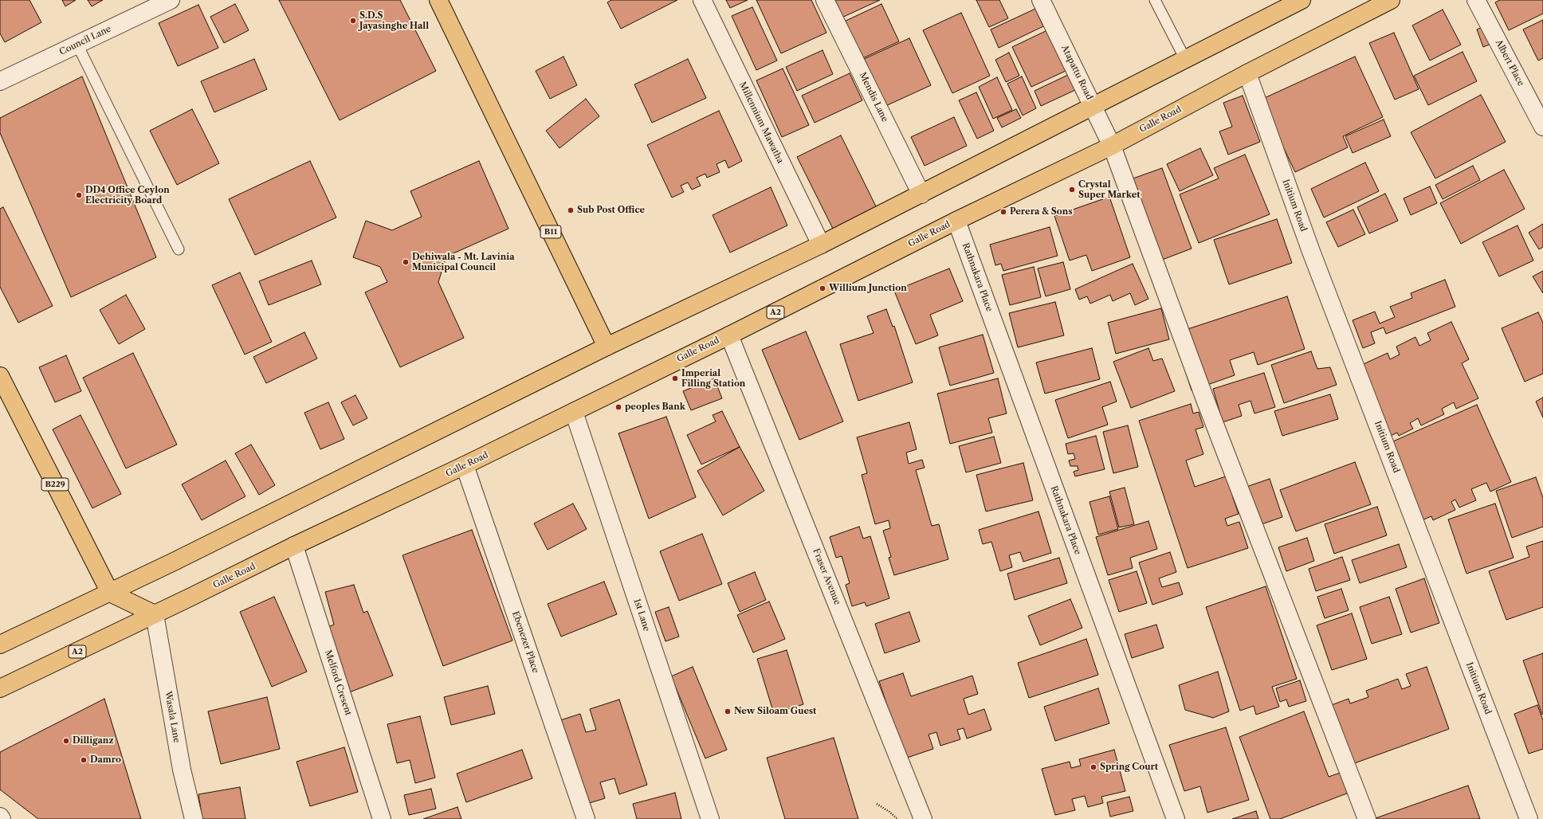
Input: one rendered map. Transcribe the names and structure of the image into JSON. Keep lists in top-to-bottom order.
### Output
{
  "streets": {
    "main road": [
      "Galle Road",
      "B11",
      "A2",
      "B229"
    ],
    "street": [
      "Council Lane",
      "Albert Place",
      "Atapattu Road",
      "Mendis Lane",
      "Millennium Mawatha",
      "Initium Road",
      "Rathnakara Place",
      "Fraser Avenue",
      "1st Lane",
      "Ebenezer Place",
      "Melford Cresent",
      "Wasala Lane"
    ]
  },
  "crossings": [
    ["Atapattu Road", "Galle Road"],
    ["Galle Road", "Initium Road"],
    ["Galle Road", "Rathnakara Place"],
    ["Galle Road", "Fraser Avenue"],
    ["Galle Road", "1st Lane"],
    ["Galle Road", "Ebenezer Place"],
    ["Galle Road", "Melford Cresent"],
    ["Galle Road", "Wasala Lane"]
  ],
  "places": [
    "S.D.S Jayasinghe Hall",
    "Crystal Super Market",
    "DD4 Office Ceylon Electricity Board",
    "Sub Post Office",
    "Perera & Sons",
    "Dehiwala - Mt. Lavinia Municipal Council",
    "Willium Junction",
    "Imperial Filling Station",
    "peoples Bank",
    "New Siloam Guest",
    "Dilliganz",
    "Damro",
    "Spring Court"
  ]
}
